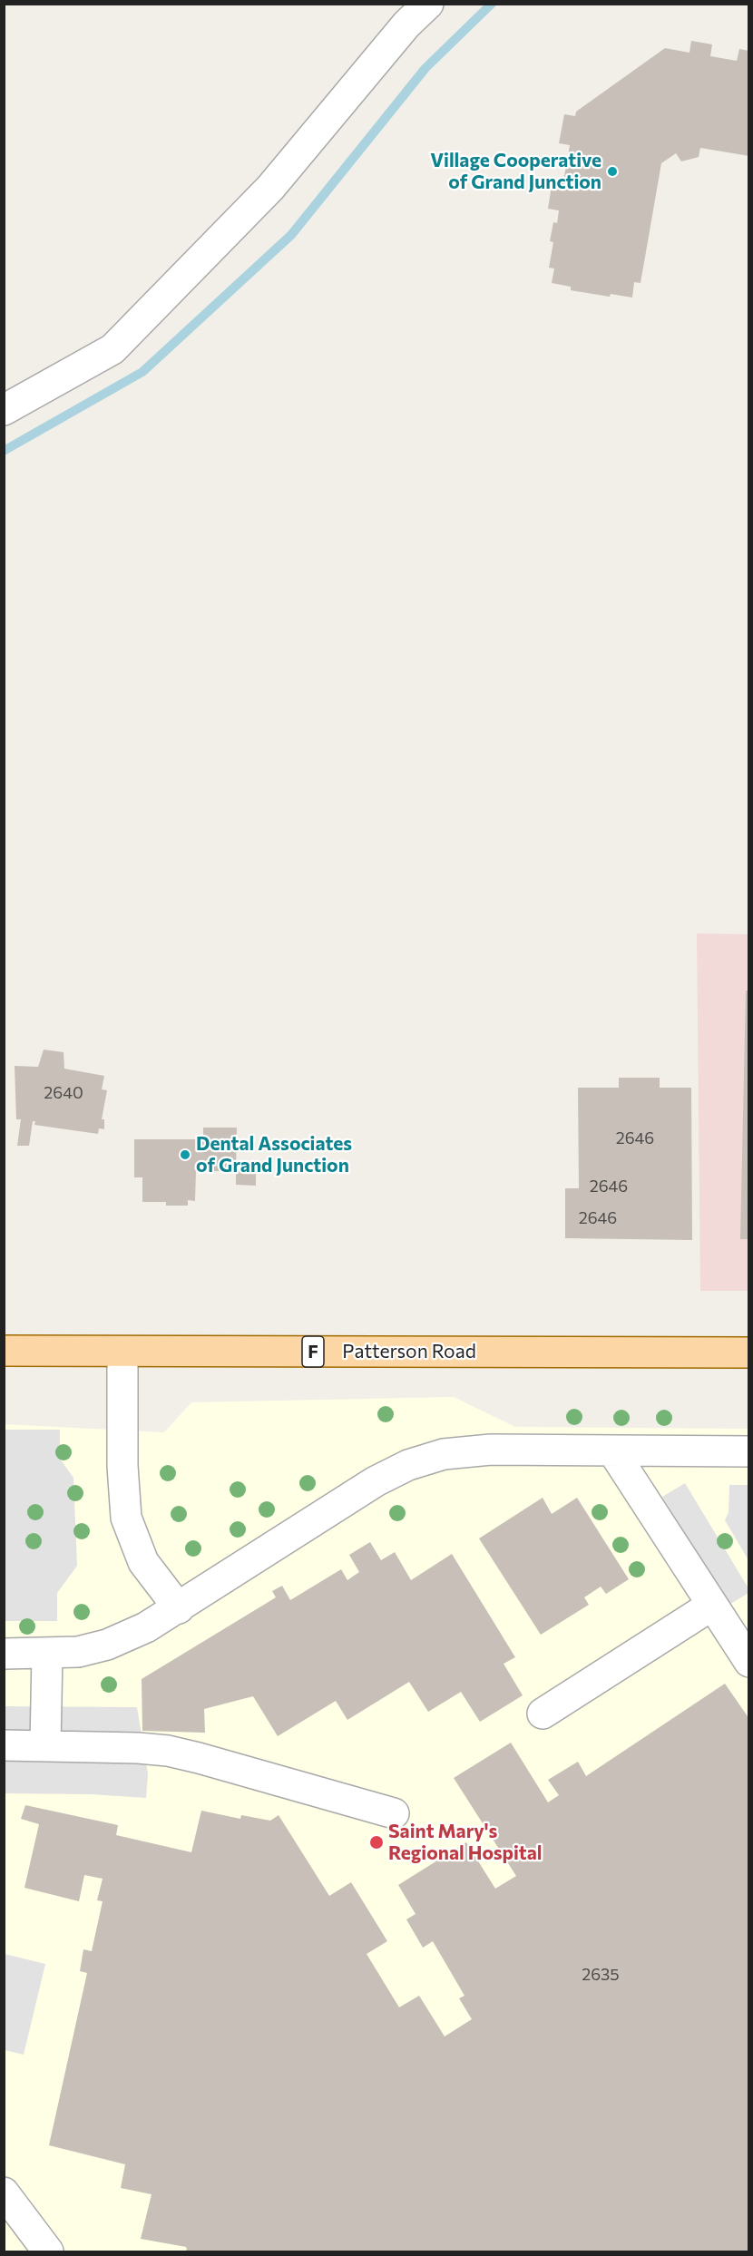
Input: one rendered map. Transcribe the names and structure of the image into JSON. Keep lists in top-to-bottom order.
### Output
{
  "streets": {
    "main road": ["F", "Patterson Road"]
  },
  "places": ["Village Cooperative of Grand Junction", "Dental Associates of Grand Junction", "Saint Mary's Regional Hospital"],
  "house_numbers": [
    "2640",
    "2646",
    "2646",
    "2646",
    "2635"
  ]
}
